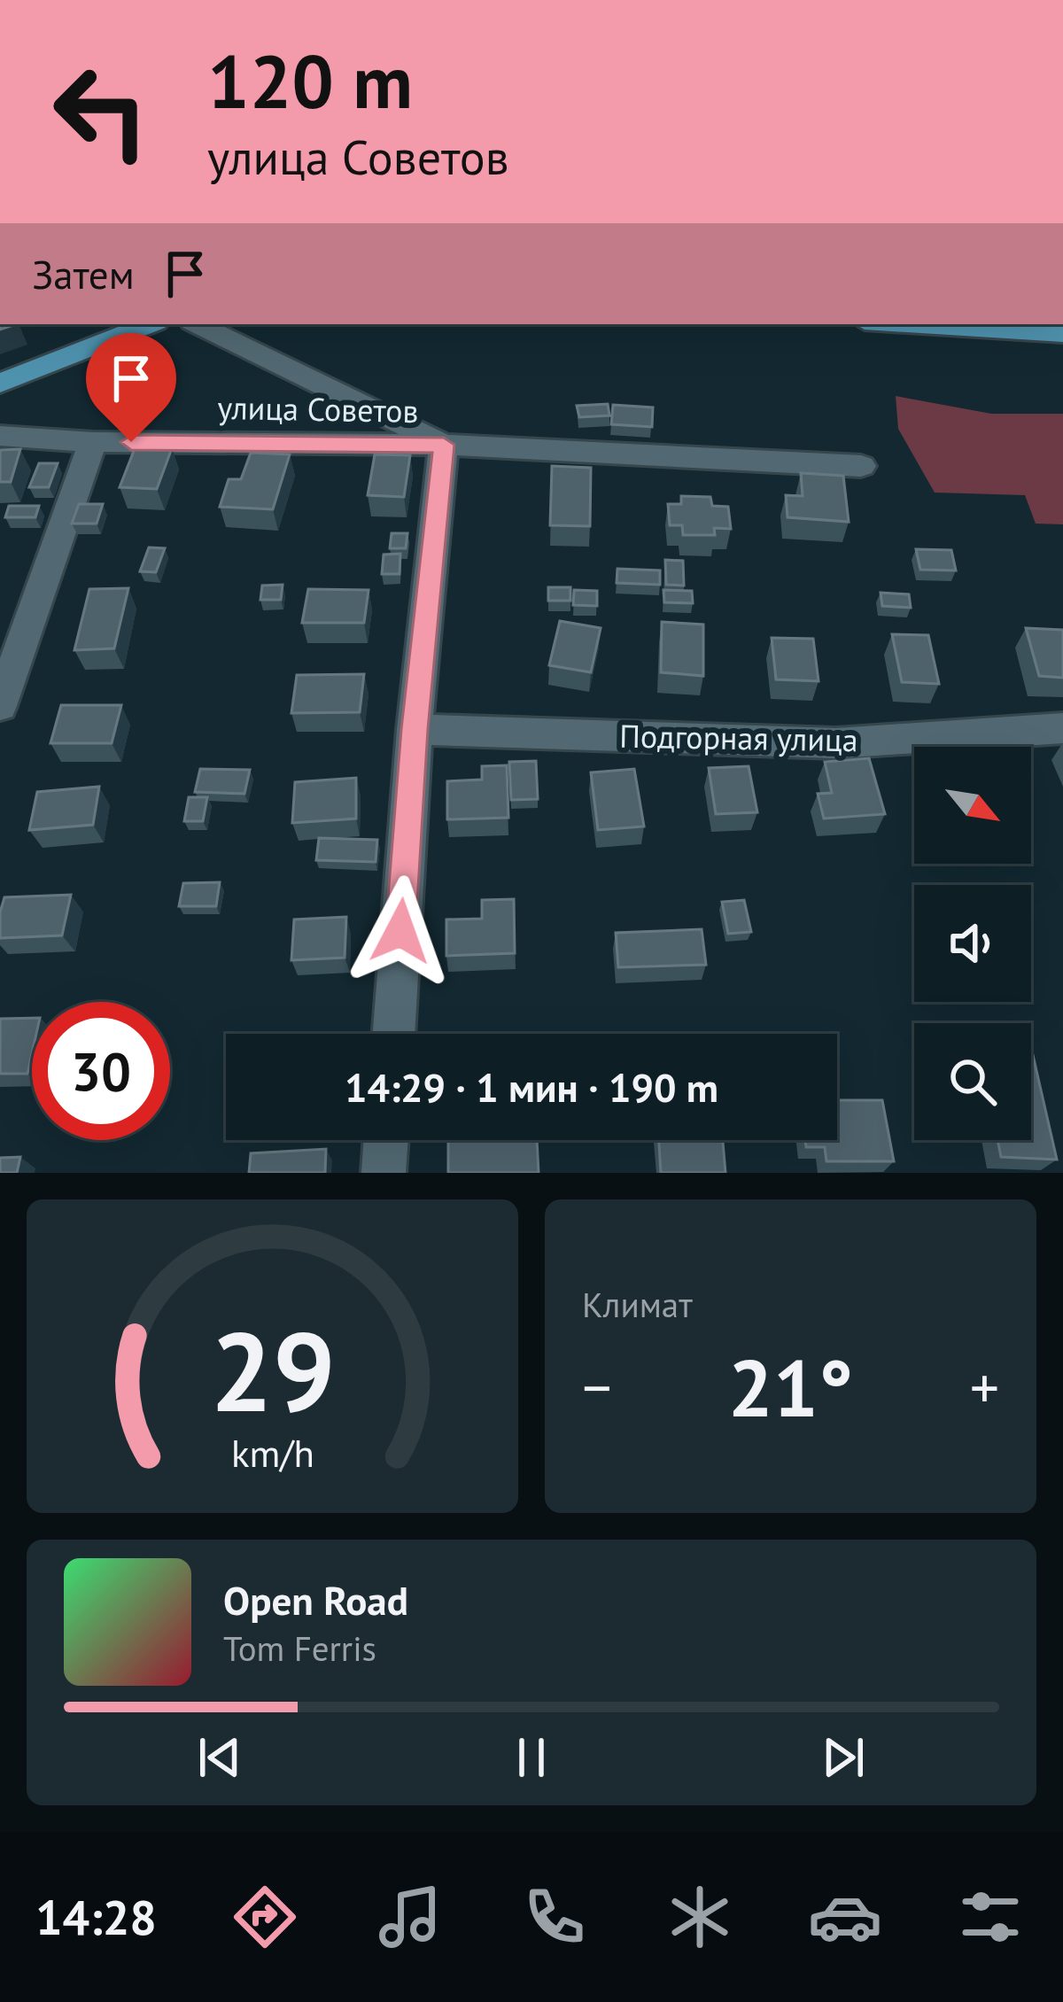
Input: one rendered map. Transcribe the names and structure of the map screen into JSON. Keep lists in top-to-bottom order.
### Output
{
  "streets": {
    "street": ["улица Советов", "Подгорная улица"]
  },
  "north": "bottom right",
  "page": {
    "turn": ["120 m", "улица Советов"],
    "then": "Затем",
    "limit": "30",
    "trip": "14:29 · 1 мин · 190 m",
    "tile": "Климат",
    "heat": ["−", "21°", "+"],
    "song": ["Open Road", "Tom Ferris"],
    "tabs": "14:28",
    "gauge": ["29", "km/h"]
  }
}
